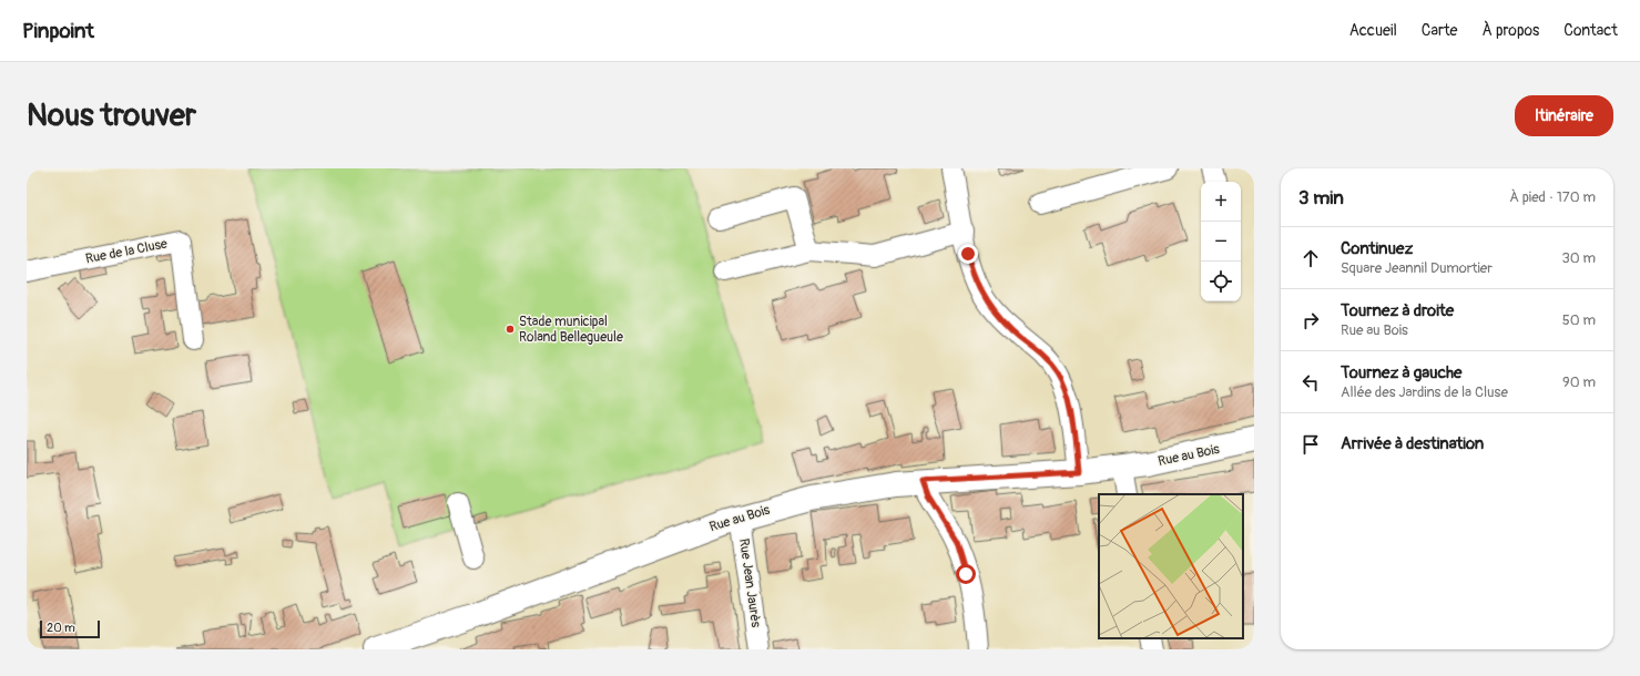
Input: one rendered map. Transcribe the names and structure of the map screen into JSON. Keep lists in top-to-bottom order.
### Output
{
  "streets": {
    "main road": ["Rue au Bois"],
    "street": ["Rue de la Cluse", "Rue Jean Jaurès"]
  },
  "crossings": [
    ["Rue au Bois", "Rue Jean Jaurès"]
  ],
  "places": ["Stade municipal Roland Bellegueule"],
  "scale_bar": "20 m",
  "page": {
    "header": "Pinpoint",
    "nav": [
      "Accueil",
      "Carte",
      "À propos",
      "Contact"
    ],
    "buttons": "Itinéraire",
    "title": "Nous trouver",
    "heading": ["3 min", "À pied · 170 m"],
    "map_buttons": ["+", "−"],
    "list": [
      ["Continuez", "Square Jeannil Dumortier", "30 m"],
      ["Tournez à droite", "Rue au Bois", "50 m"],
      ["Tournez à gauche", "Allée des Jardins de la Cluse", "90 m"],
      "Arrivée à destination"
    ],
    "scale": "20 m"
  }
}
